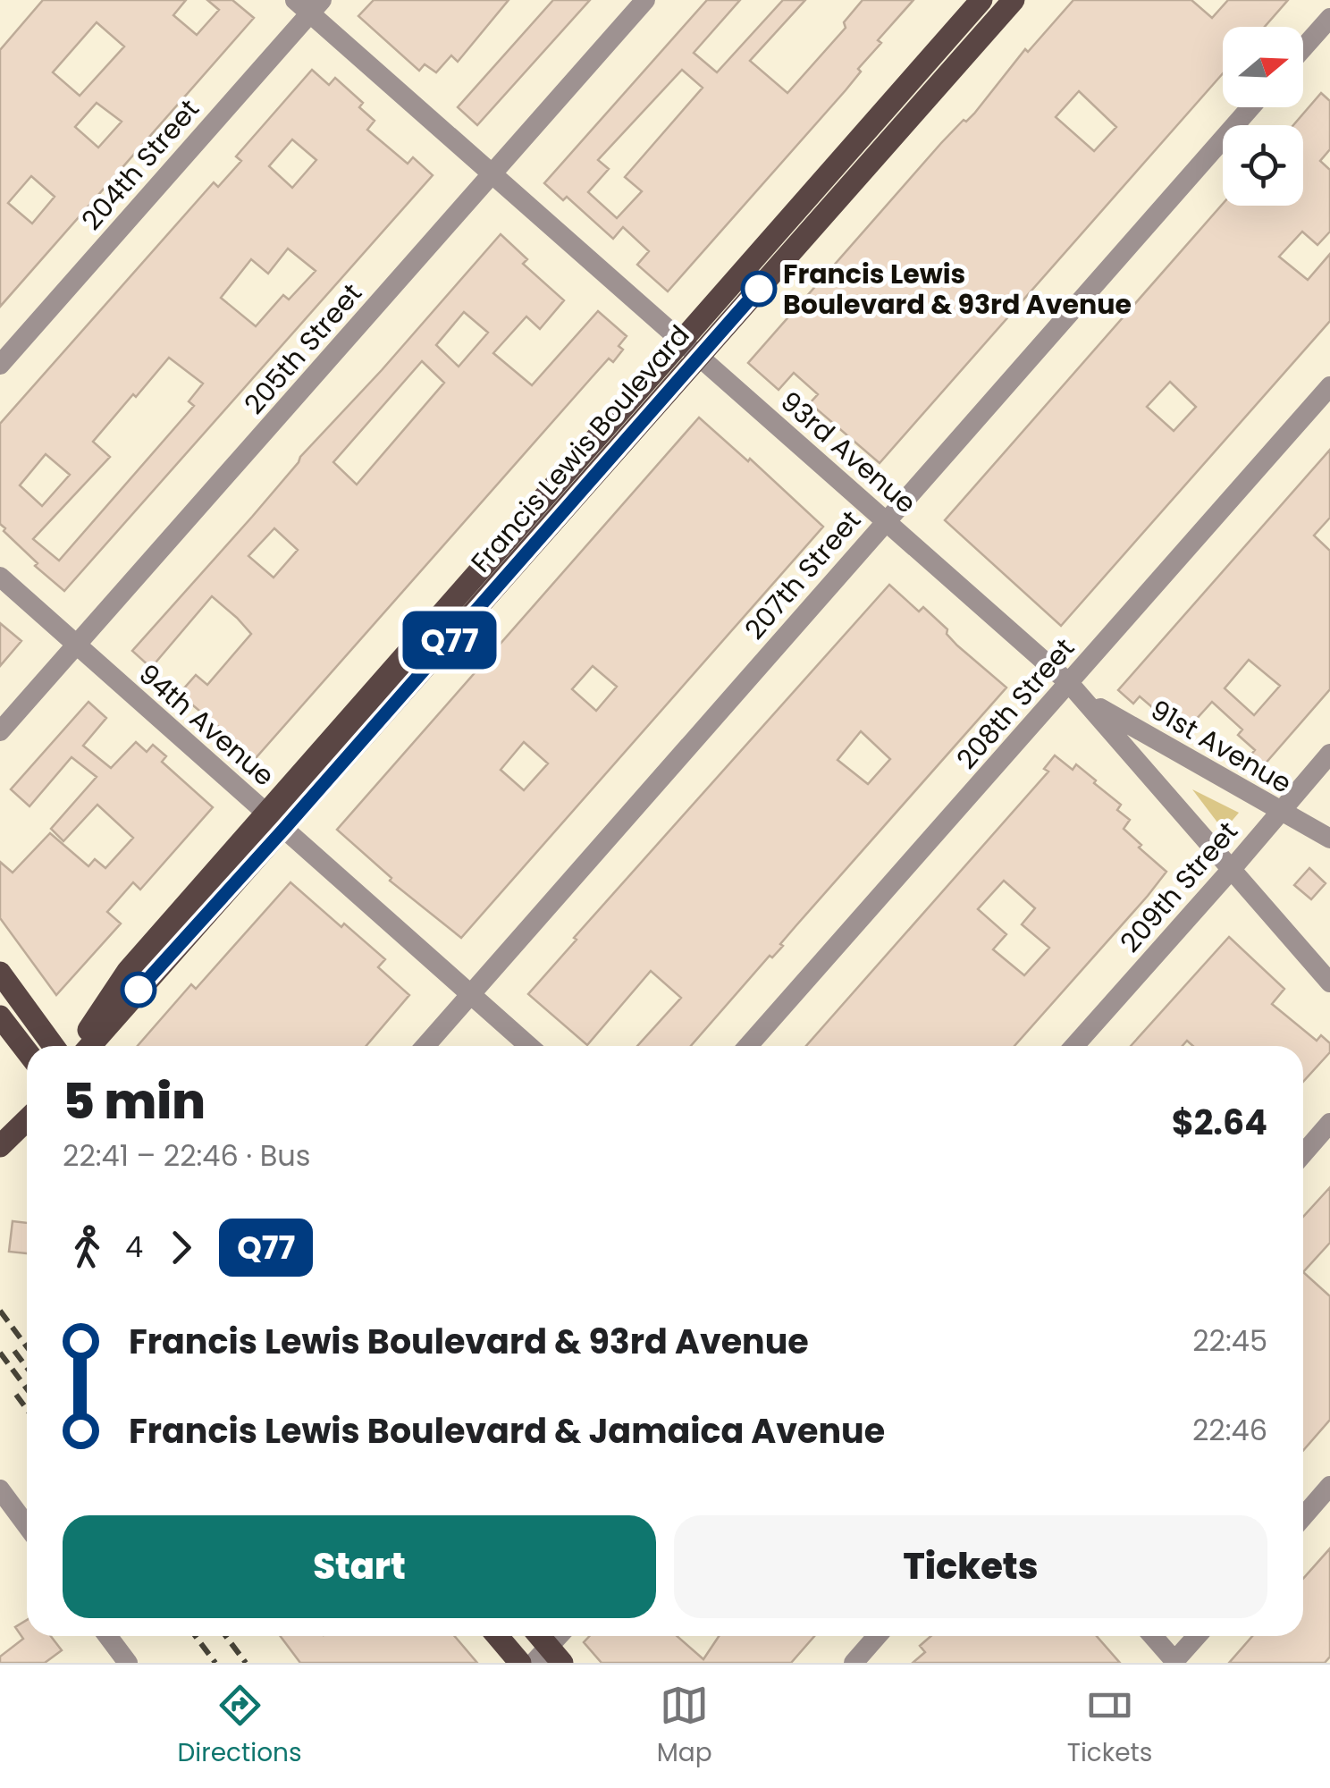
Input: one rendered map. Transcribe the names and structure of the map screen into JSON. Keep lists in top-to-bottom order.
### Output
{
  "streets": {
    "main road": ["Francis Lewis Boulevard"],
    "street": [
      "204th Street",
      "205th Street",
      "93rd Avenue",
      "207th Street",
      "208th Street",
      "94th Avenue",
      "91st Avenue",
      "209th Street"
    ]
  },
  "crossings": [
    ["204th Street", "93rd Avenue"],
    ["205th Street", "93rd Avenue"],
    ["205th Street", "94th Avenue"],
    ["Francis Lewis Boulevard", "93rd Avenue"],
    ["Francis Lewis Boulevard", "94th Avenue"],
    ["93rd Avenue", "207th Street"],
    ["93rd Avenue", "208th Street"],
    ["93rd Avenue", "91st Avenue"],
    ["93rd Avenue", "209th Street"],
    ["207th Street", "94th Avenue"],
    ["91st Avenue", "209th Street"]
  ],
  "places": ["Francis Lewis Boulevard & 93rd Avenue"],
  "lines": ["bus line Q77"],
  "north": "right",
  "page": {
    "on_map": "Q77",
    "heading": ["5 min", "22:41 – 22:46 · Bus", "$2.64"],
    "legs": ["4", "Q77"],
    "list": [
      {
        "name": "Francis Lewis Boulevard & 93rd Avenue",
        "value": "22:45"
      },
      {
        "name": "Francis Lewis Boulevard & Jamaica Avenue",
        "value": "22:46"
      }
    ],
    "buttons": ["Start", "Tickets"],
    "tabs": ["Directions", "Map", "Tickets"]
  }
}
